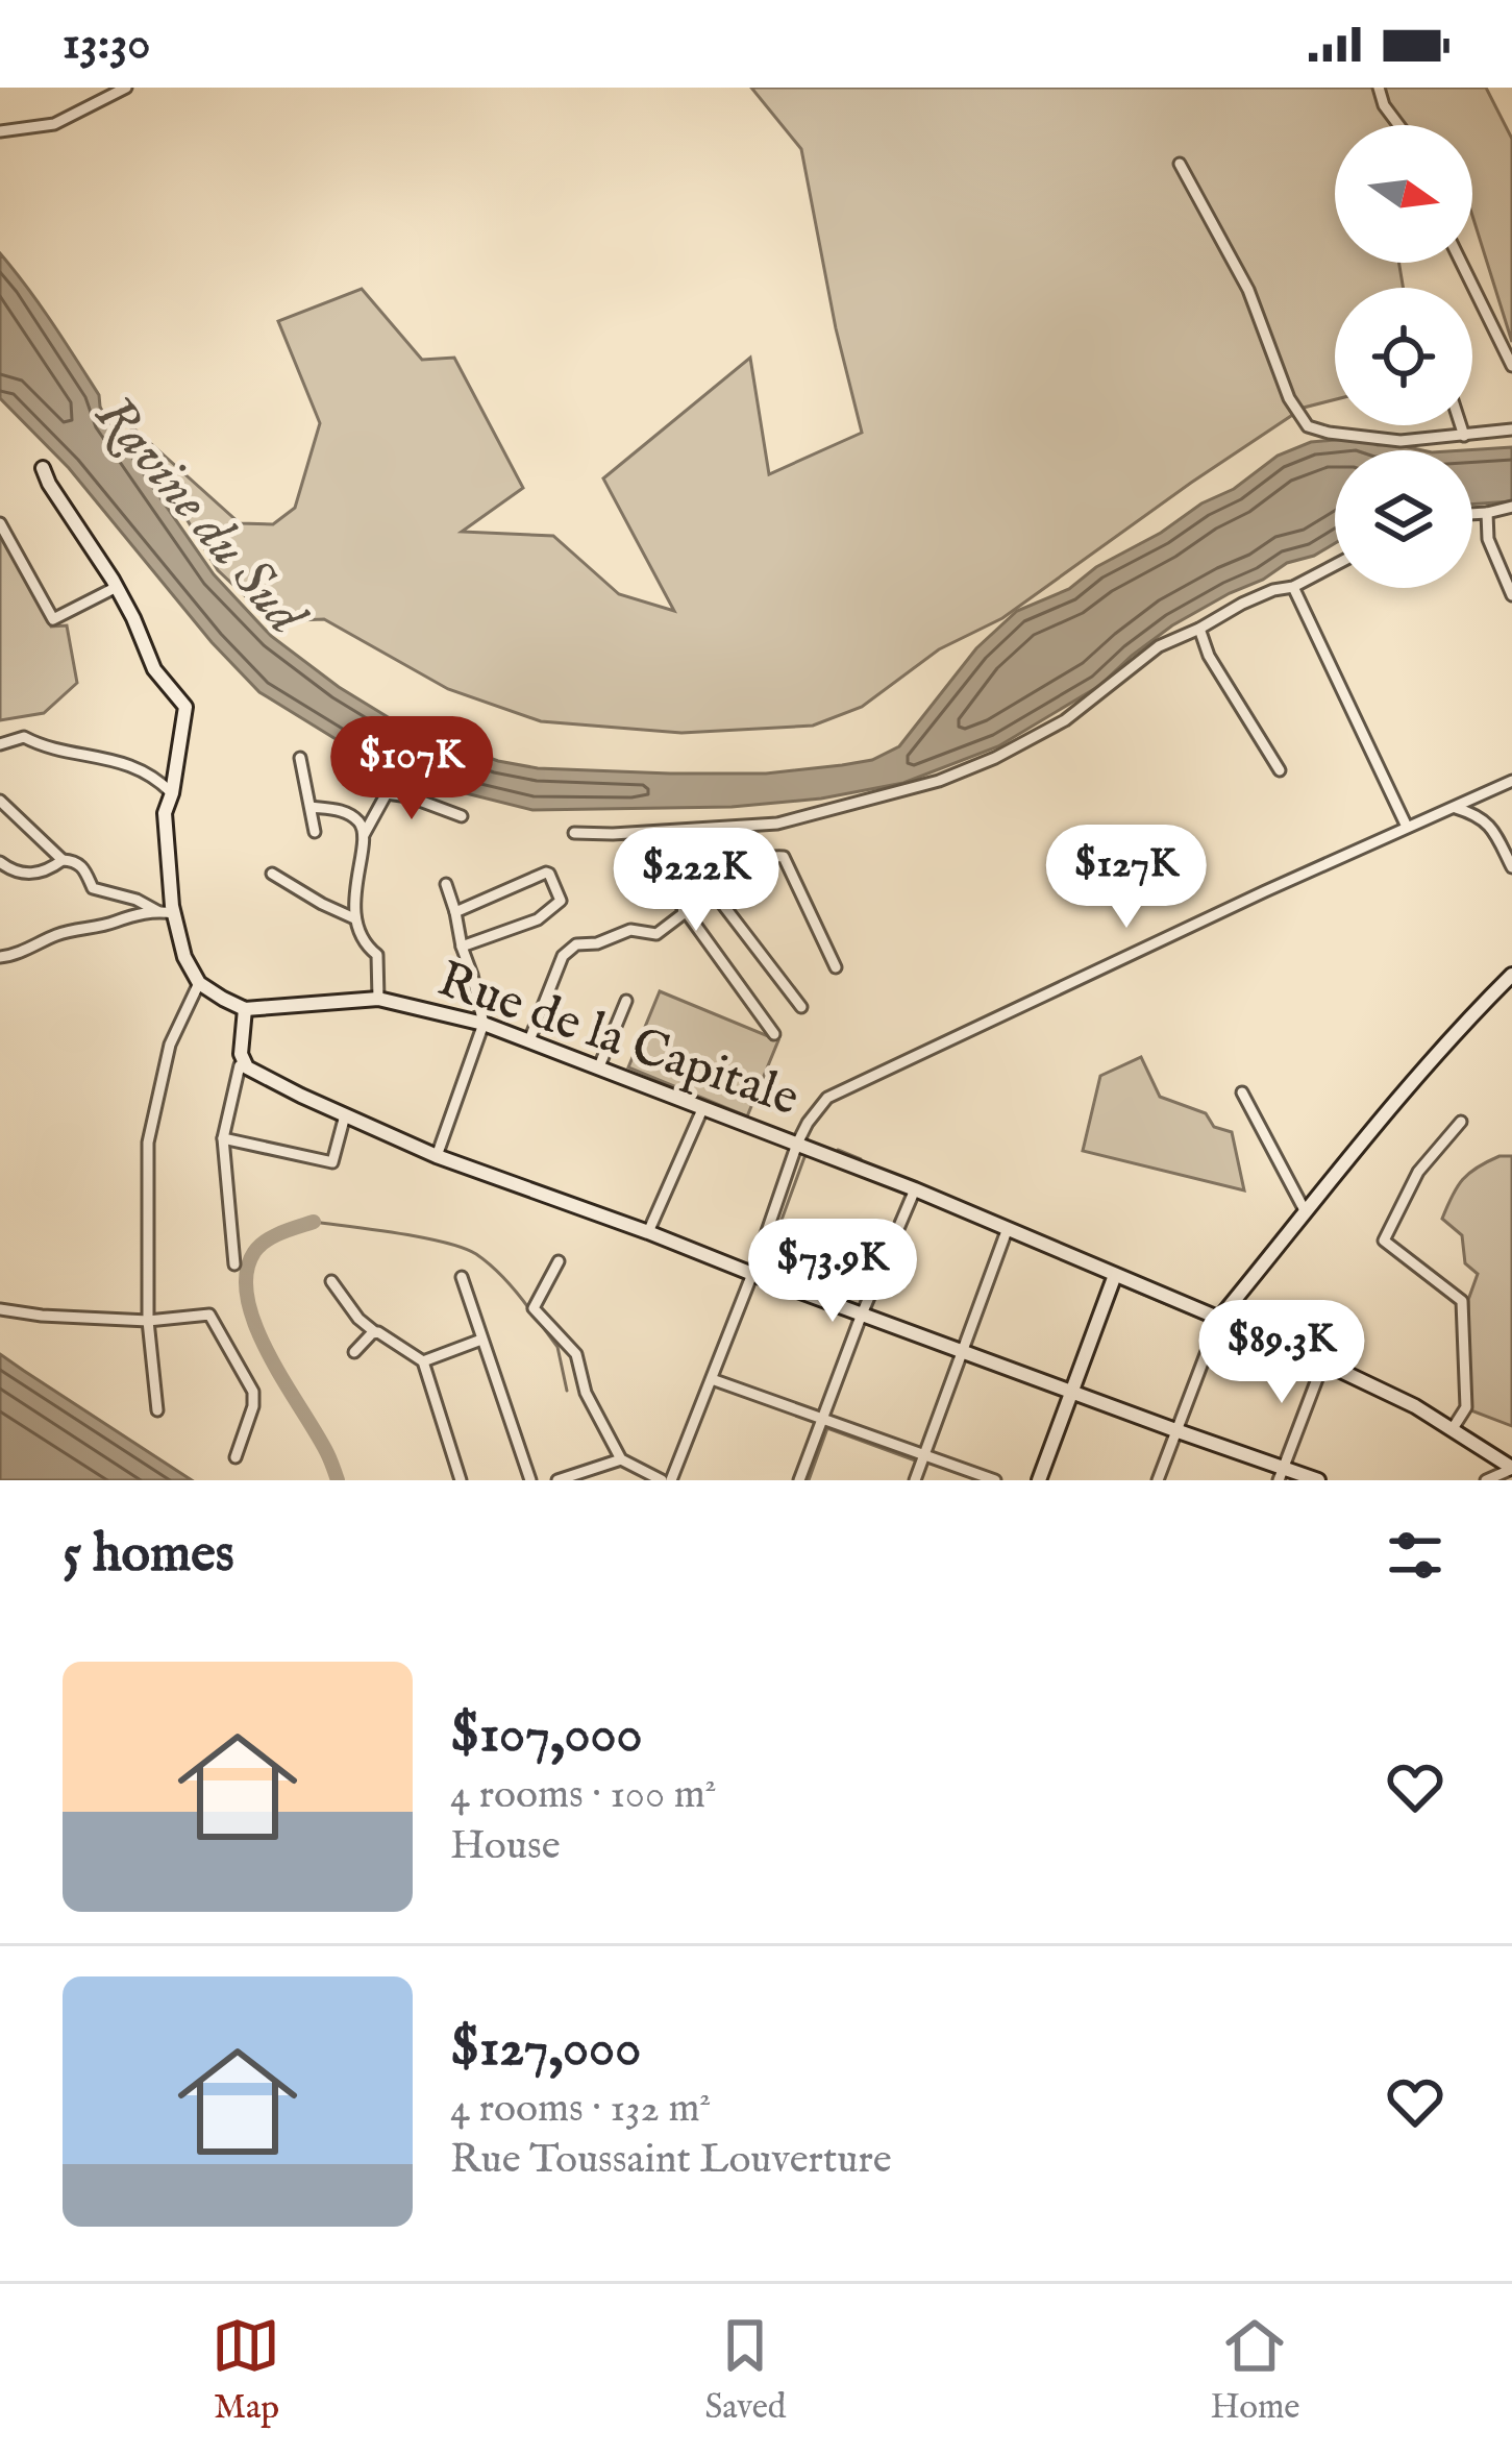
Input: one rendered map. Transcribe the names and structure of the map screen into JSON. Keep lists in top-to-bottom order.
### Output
{
  "streets": {
    "street": ["Rue de la Capitale"]
  },
  "water": ["Ravine du Sud"],
  "north": "right",
  "page": {
    "status": "13:30",
    "price": [
      "$107K",
      "$127K",
      "$222K",
      "$73.9K",
      "$89.3K"
    ],
    "heading": "5 homes",
    "list": [
      {
        "name": "$107,000",
        "note": "4 rooms · 100 m² · House"
      },
      {
        "name": "$127,000",
        "note": "4 rooms · 132 m² · Rue Toussaint Louverture"
      }
    ],
    "tabs": ["Map", "Saved", "Home"]
  }
}
